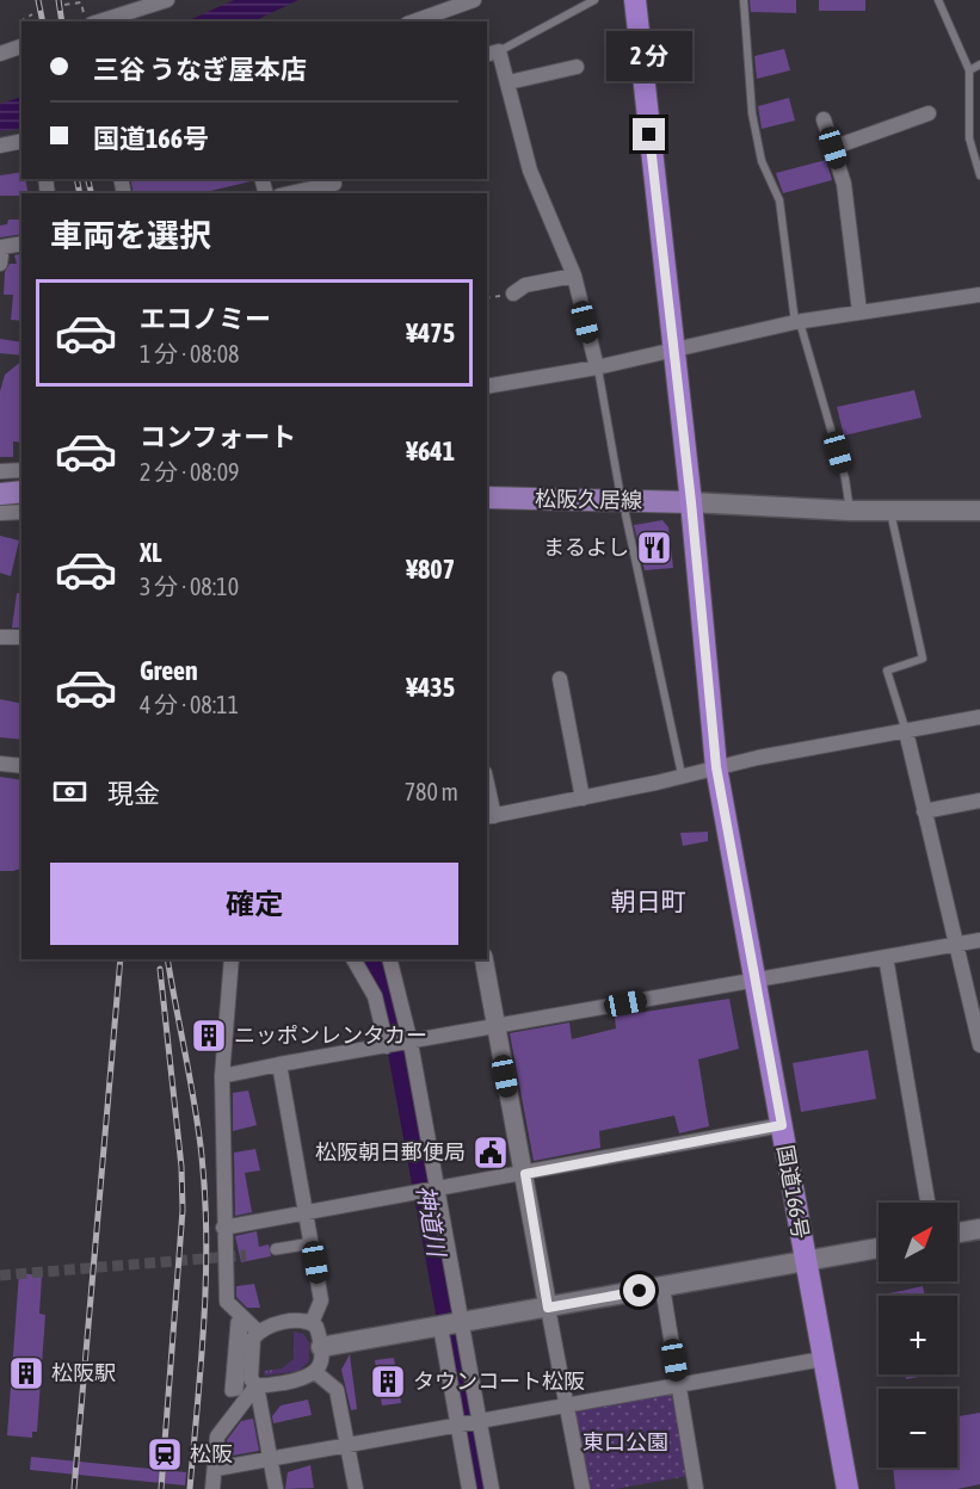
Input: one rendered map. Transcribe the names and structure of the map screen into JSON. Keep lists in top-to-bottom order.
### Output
{
  "streets": {
    "highway": ["国道166号"],
    "main road": ["松阪久居線"]
  },
  "crossings": [
    ["松阪久居線", "国道166号"]
  ],
  "districts": ["朝日町"],
  "water": ["神道川"],
  "parks": ["東口公園"],
  "places": {
    "restaurant": ["まるよし"],
    "building": ["ニッポンレンタカー", "松阪駅", "タウンコート松阪"],
    "public building": ["松阪朝日郵便局"],
    "station": ["松阪"]
  },
  "north": "top right",
  "page": {
    "banner": ["三谷 うなぎ屋本店", "国道166号"],
    "bubble": "2 分",
    "heading": "車両を選択",
    "list": [
      {
        "name": "エコノミー",
        "note": "1 分 · 08:08",
        "value": "¥475"
      },
      {
        "name": "コンフォート",
        "note": "2 分 · 08:09",
        "value": "¥641"
      },
      {
        "name": "XL",
        "note": "3 分 · 08:10",
        "value": "¥807"
      },
      {
        "name": "Green",
        "note": "4 分 · 08:11",
        "value": "¥435"
      }
    ],
    "pay": ["現金", "780 m"],
    "buttons": "確定",
    "map_buttons": ["+", "−"]
  }
}
